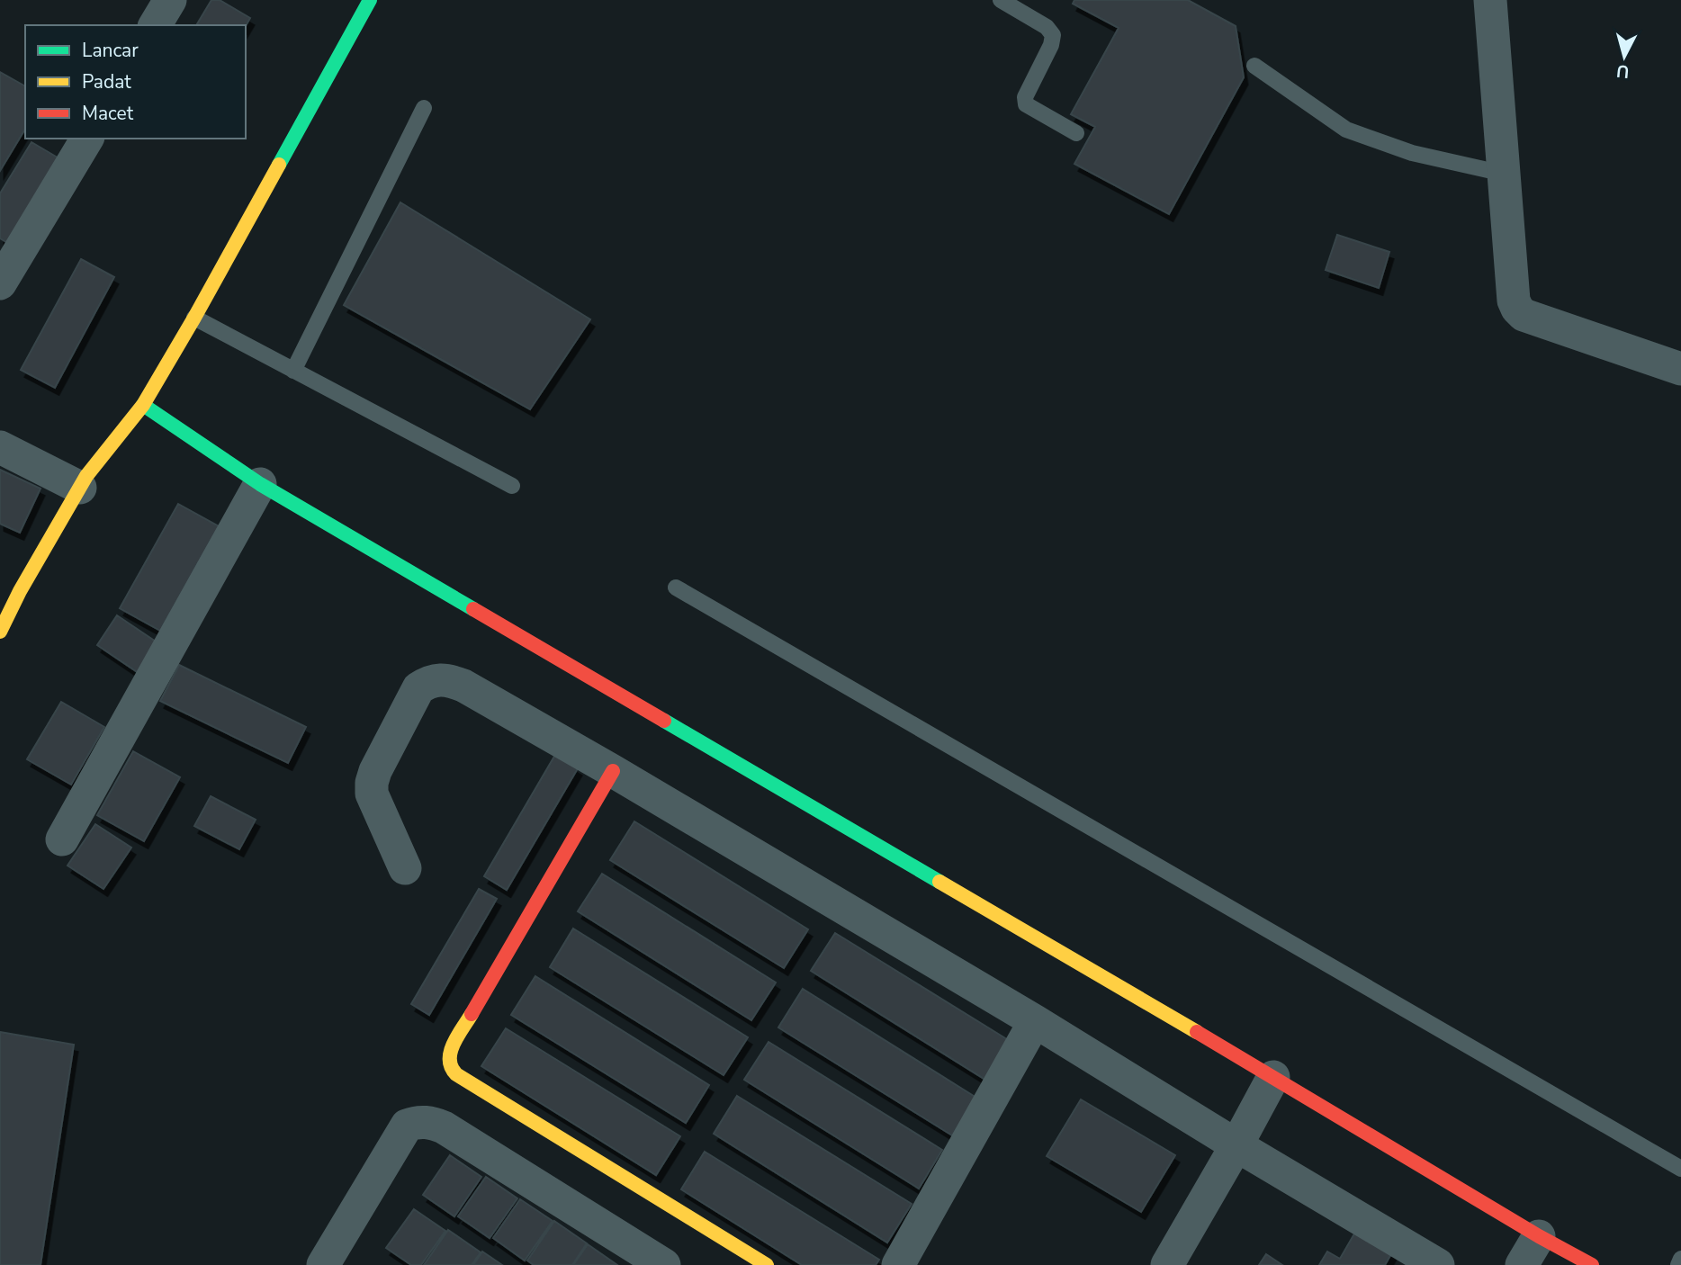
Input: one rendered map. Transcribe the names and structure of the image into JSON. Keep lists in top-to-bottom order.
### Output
{
  "legend": ["Lancar", "Padat", "Macet"],
  "north": "bottom"
}
